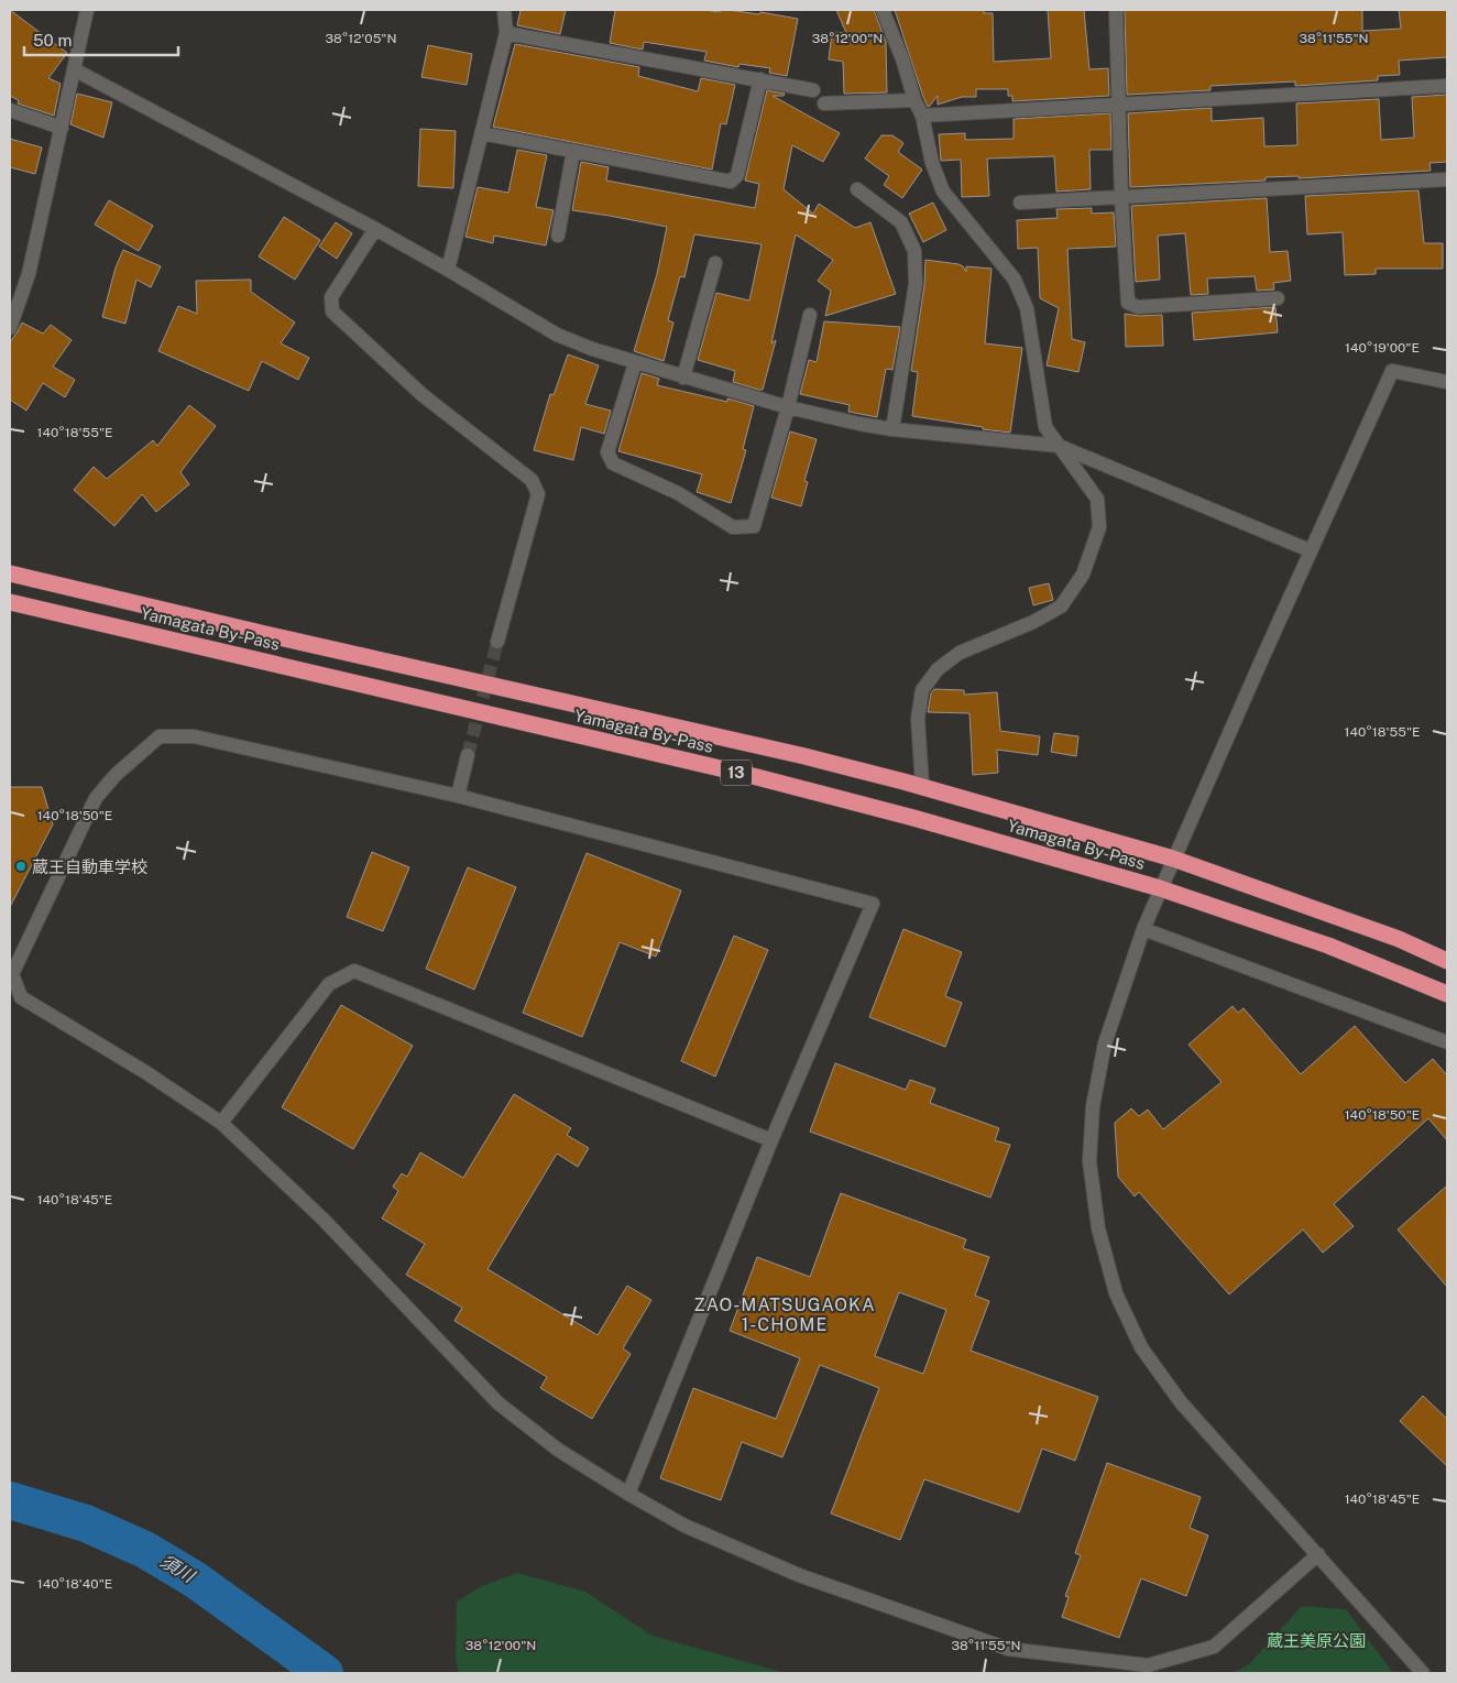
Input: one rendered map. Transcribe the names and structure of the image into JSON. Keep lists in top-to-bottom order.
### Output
{
  "streets": {
    "highway": ["Yamagata By-Pass", "13"]
  },
  "districts": ["ZAO-MATSUGAOKA 1-CHOME"],
  "water": ["須川"],
  "parks": ["蔵王美原公園"],
  "places": ["蔵王自動車学校"],
  "scale_bar": "50 m",
  "coordinates": [
    "38°12'05\"N",
    "38°12'00\"N",
    "38°11'55\"N",
    "140°19'00\"E",
    "140°18'55\"E",
    "140°18'50\"E",
    "140°18'45\"E",
    "140°18'40\"E"
  ]
}
